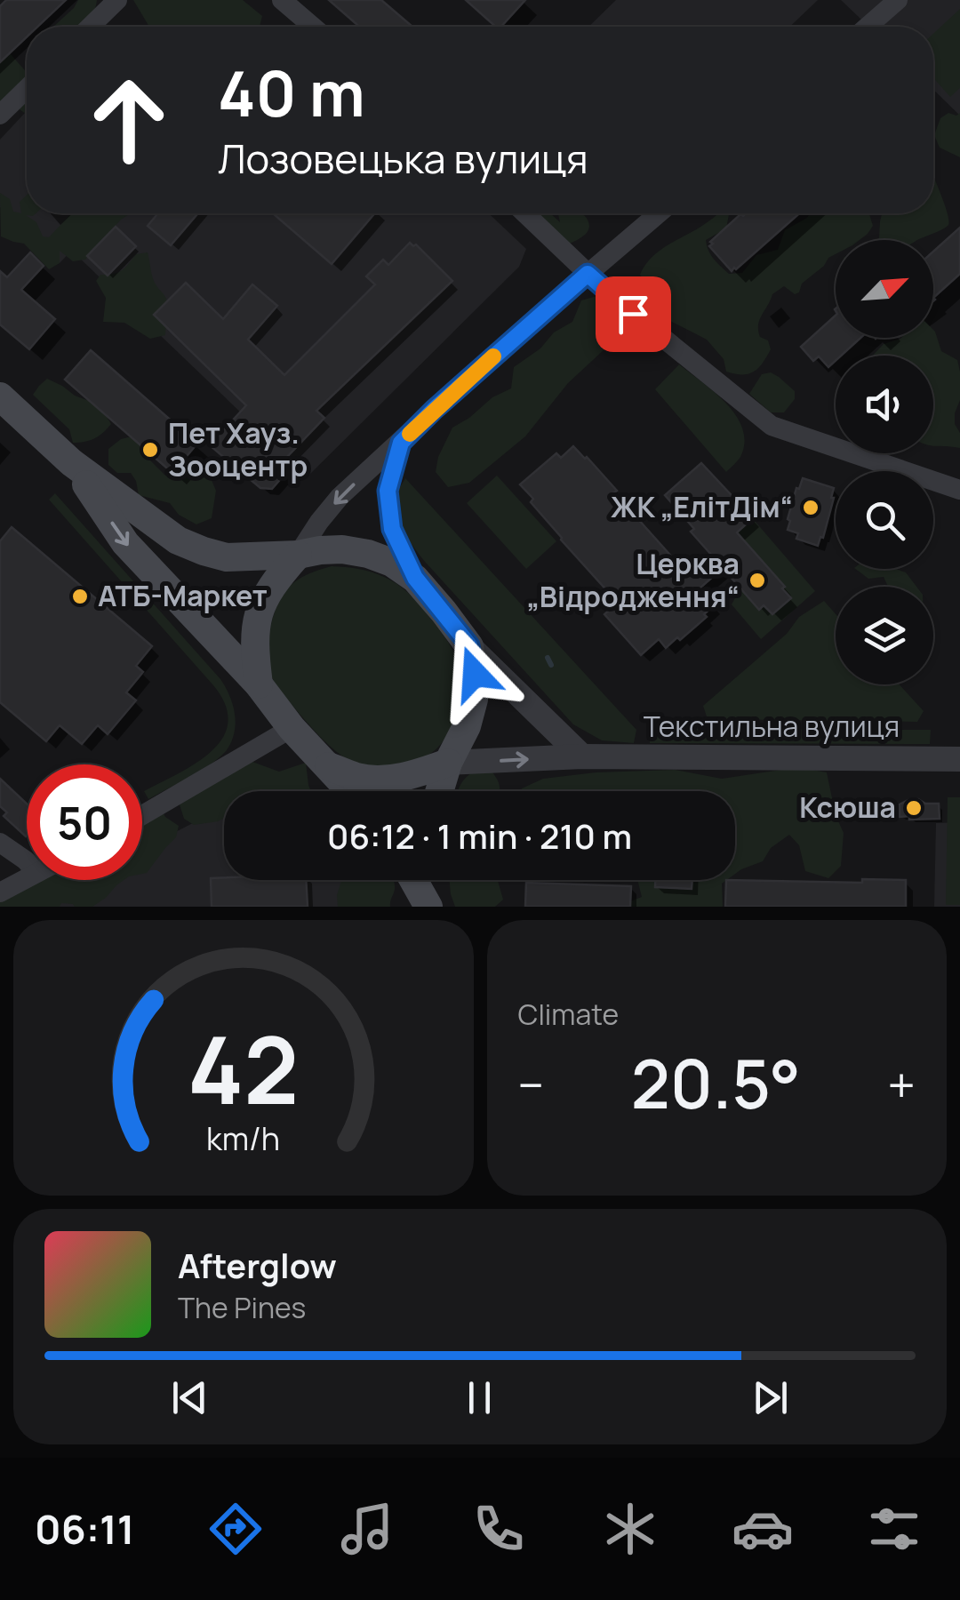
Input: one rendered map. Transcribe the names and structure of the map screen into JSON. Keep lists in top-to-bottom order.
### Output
{
  "streets": {
    "street": ["Текстильна вулиця"]
  },
  "places": [
    "Пет Хауз. Зооцентр",
    "ЖК „ЕлітДім“",
    "Церква „Відродження“",
    "АТБ-Маркет",
    "Ксюша"
  ],
  "north": "top right",
  "page": {
    "turn": ["40 m", "Лозовецька вулиця"],
    "limit": "50",
    "trip": "06:12 · 1 min · 210 m",
    "tile": "Climate",
    "heat": ["−", "20.5°", "+"],
    "song": ["Afterglow", "The Pines"],
    "tabs": "06:11",
    "gauge": ["42", "km/h"]
  }
}
